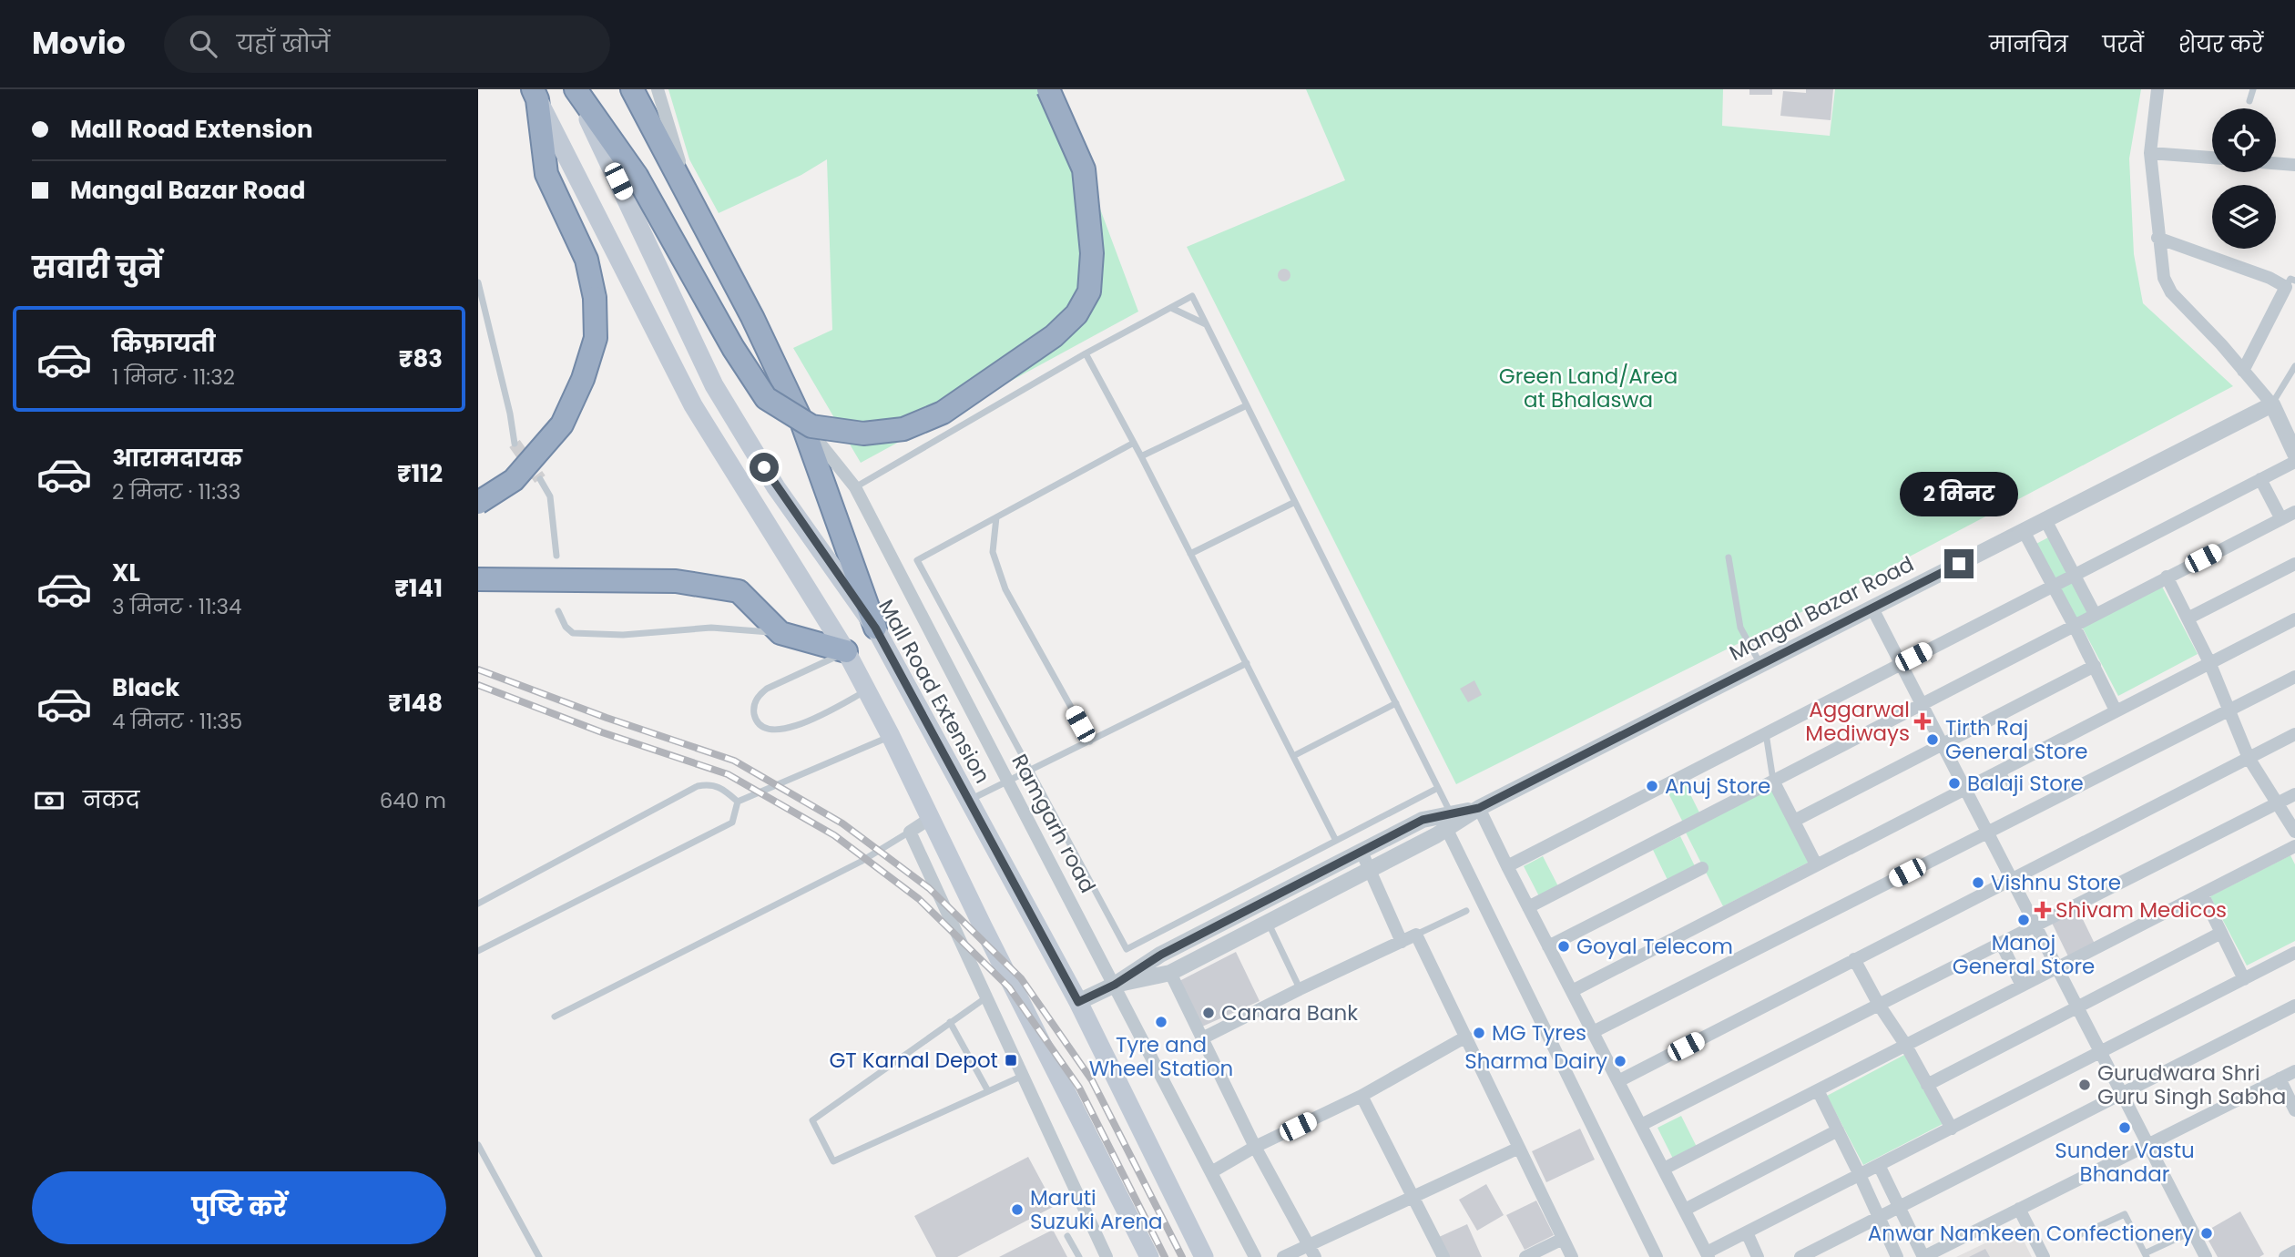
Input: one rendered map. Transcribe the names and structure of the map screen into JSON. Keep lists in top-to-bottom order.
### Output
{
  "streets": {
    "main road": ["Mall Road Extension"],
    "street": ["Mangal Bazar Road", "Ramgarh road"]
  },
  "parks": ["Green Land/Area at Bhalaswa"],
  "places": {
    "health": ["Aggarwal Mediways", "Shivam Medicos"],
    "other": [
      "Tirth Raj General Store",
      "Balaji Store",
      "Anuj Store",
      "Vishnu Store",
      "Manoj General Store",
      "Goyal Telecom",
      "Canara Bank",
      "Tyre and Wheel Station",
      "MG Tyres",
      "Sharma Dairy",
      "Gurudwara Shri Guru Singh Sabha",
      "Sunder Vastu Bhandar",
      "Maruti Suzuki Arena",
      "Anwar Namkeen Confectionery"
    ],
    "transit": ["GT Karnal Depot"]
  },
  "page": {
    "header": "Movio",
    "search": "यहाँ खोजें",
    "nav": ["मानचित्र", "परतें", "शेयर करें"],
    "banner": ["Mall Road Extension", "Mangal Bazar Road"],
    "heading": "सवारी चुनें",
    "list": [
      {
        "name": "किफ़ायती",
        "note": "1 मिनट · 11:32",
        "value": "₹83"
      },
      {
        "name": "आरामदायक",
        "note": "2 मिनट · 11:33",
        "value": "₹112"
      },
      {
        "name": "XL",
        "note": "3 मिनट · 11:34",
        "value": "₹141"
      },
      {
        "name": "Black",
        "note": "4 मिनट · 11:35",
        "value": "₹148"
      }
    ],
    "bubble": "2 मिनट",
    "pay": ["नकद", "640 m"],
    "buttons": "पुष्टि करें"
  }
}
